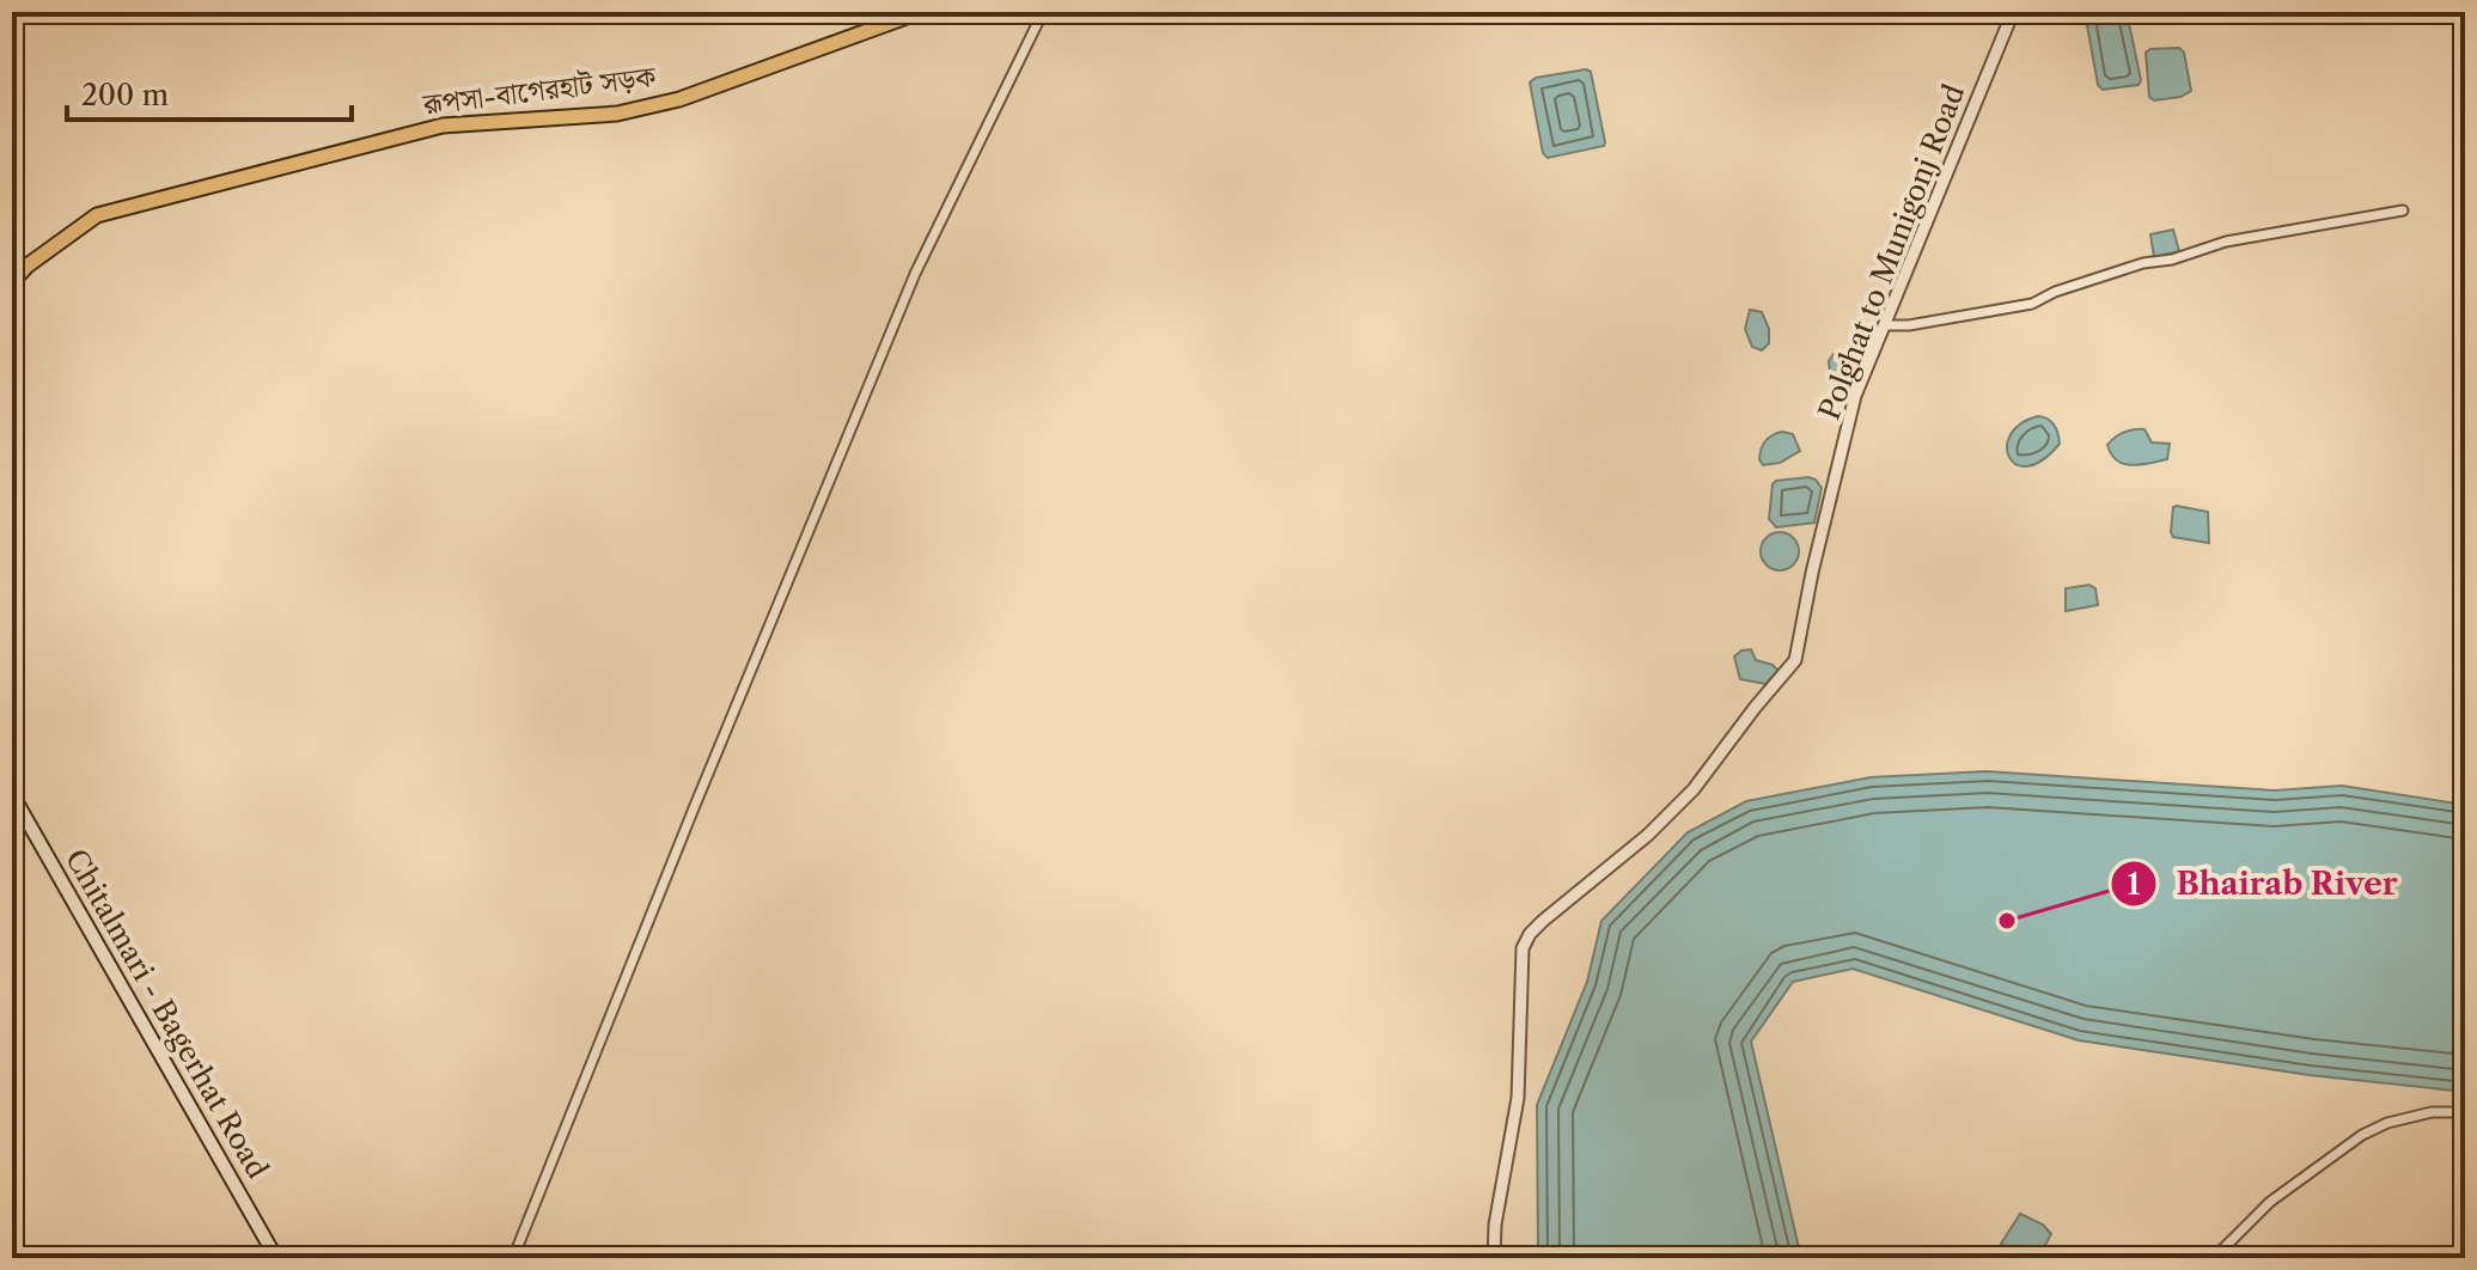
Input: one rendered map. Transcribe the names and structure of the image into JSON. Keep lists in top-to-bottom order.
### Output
{
  "streets": {
    "main road": ["রূপসা-বাগেরহাট সড়ক", "Chitalmari - Bagerhat Road"],
    "street": ["Polghat to Munigonj Road"]
  },
  "places": ["Bhairab River"],
  "scale_bar": "200 m"
}
